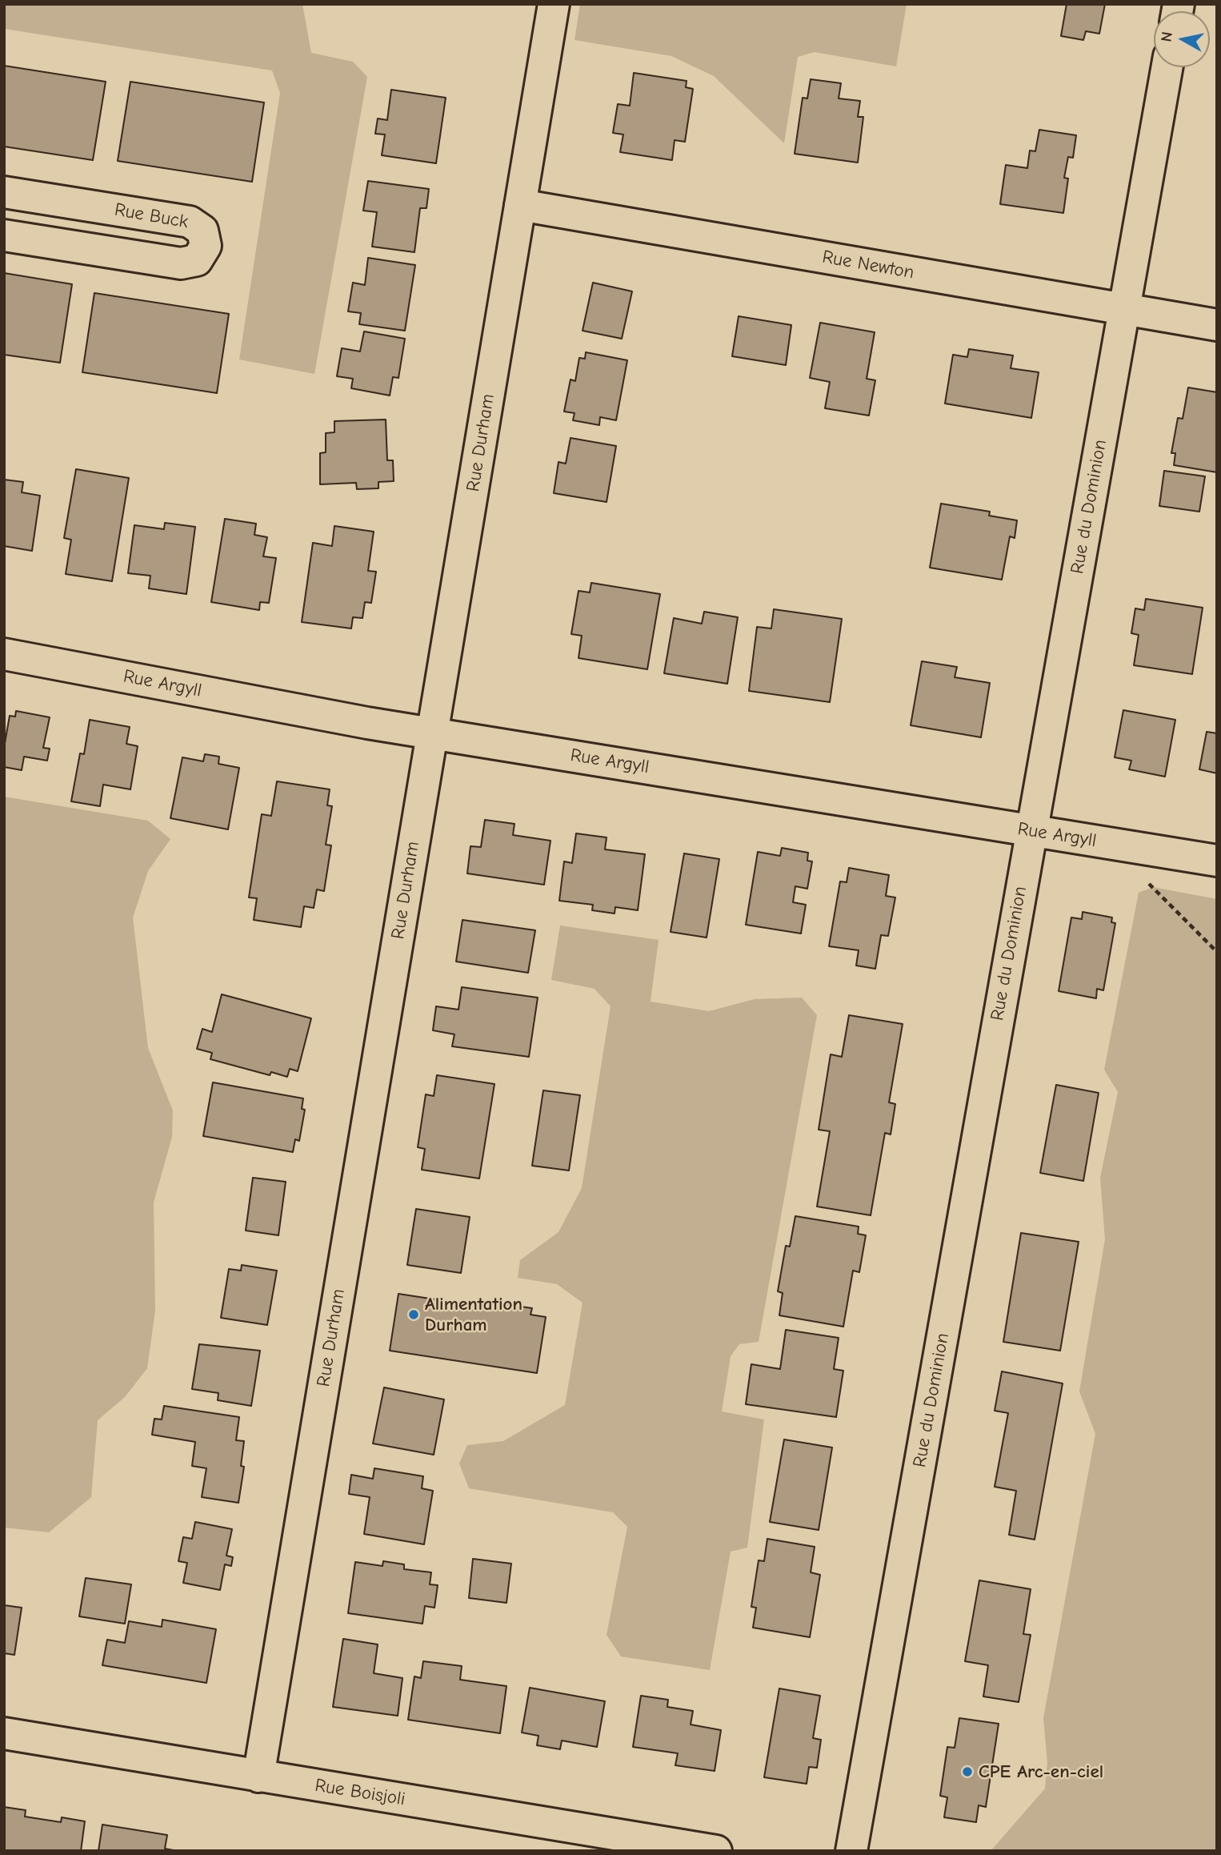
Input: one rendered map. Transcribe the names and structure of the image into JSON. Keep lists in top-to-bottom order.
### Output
{
  "streets": {
    "street": [
      "Rue Buck",
      "Rue Newton",
      "Rue Durham",
      "Rue du Dominion",
      "Rue Argyll",
      "Rue Boisjoli"
    ]
  },
  "crossings": [
    ["Rue Newton", "Rue Durham"],
    ["Rue Newton", "Rue du Dominion"],
    ["Rue Durham", "Rue Argyll"],
    ["Rue Durham", "Rue Boisjoli"],
    ["Rue du Dominion", "Rue Argyll"]
  ],
  "places": ["Alimentation Durham", "CPE Arc-en-ciel"],
  "north": "left"
}
